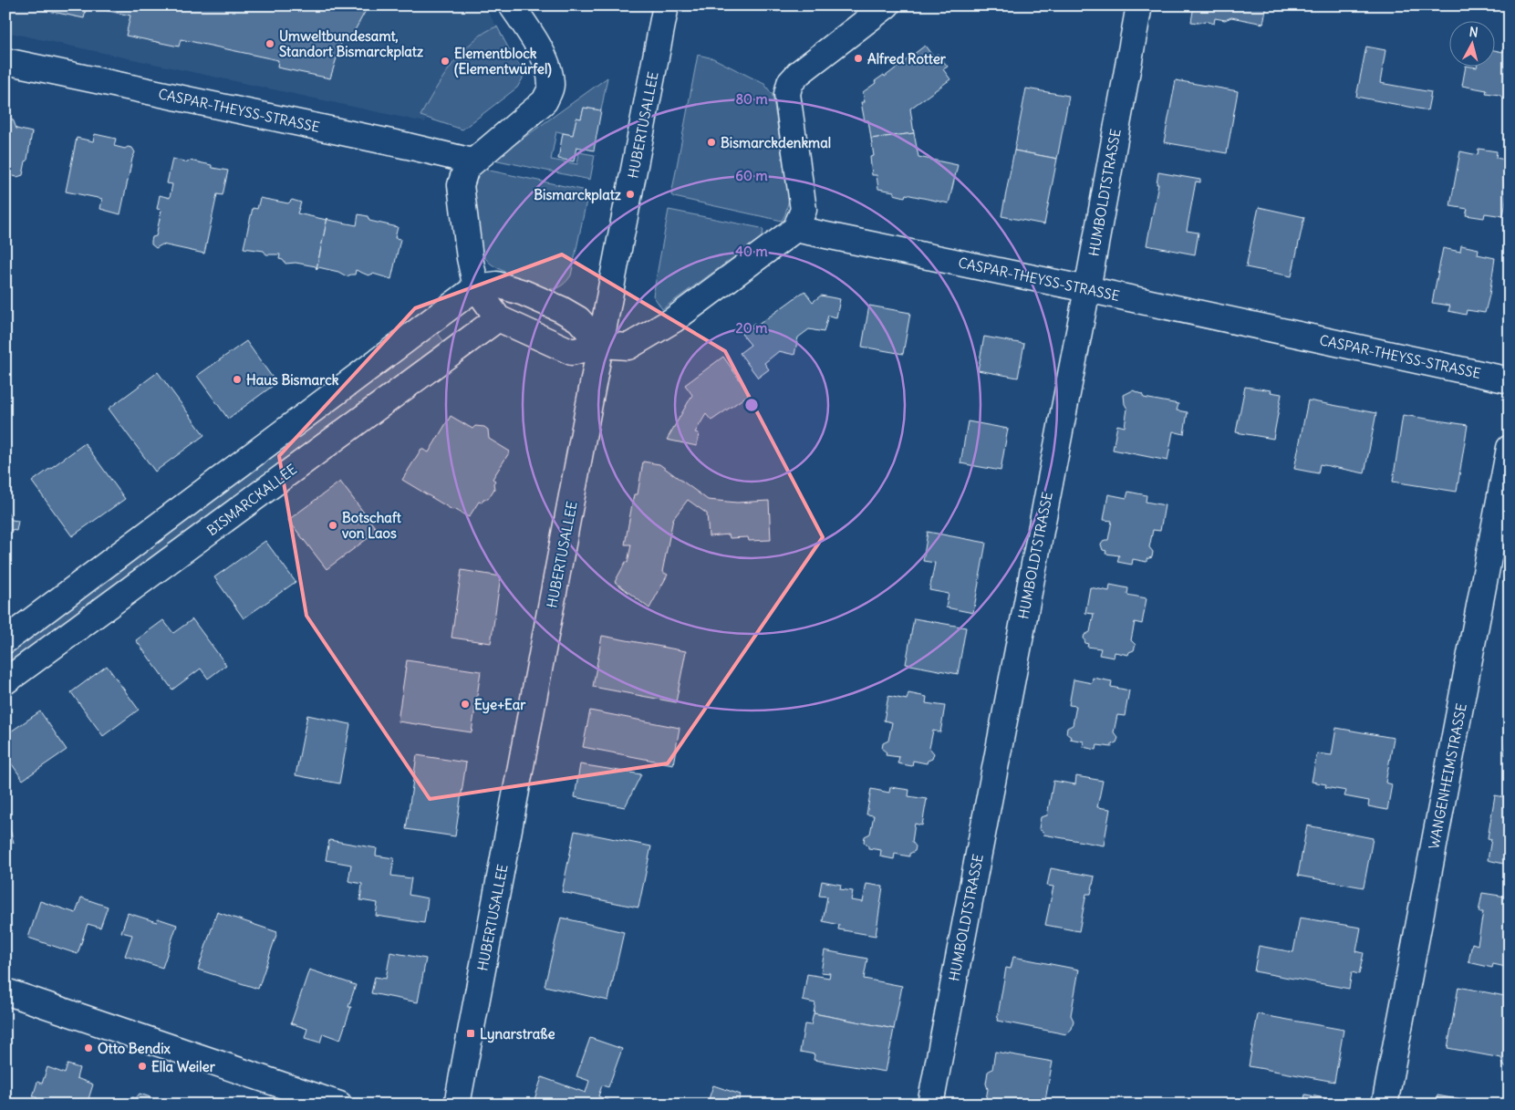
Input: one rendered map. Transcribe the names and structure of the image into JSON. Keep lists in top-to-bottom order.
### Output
{
  "streets": {
    "street": [
      "CASPAR-THEYSS-STRASSE",
      "HUBERTUSALLEE",
      "HUMBOLDTSTRASSE",
      "BISMARCKALLEE",
      "WANGENHEIMSTRASSE"
    ]
  },
  "crossings": [
    ["CASPAR-THEYSS-STRASSE", "HUMBOLDTSTRASSE"]
  ],
  "places": {
    "other": [
      "Umweltbundesamt, Standort Bismarckplatz",
      "Alfred Rotter",
      "Elementblock (Elementwürfel)",
      "Bismarckdenkmal",
      "Bismarckplatz",
      "Haus Bismarck",
      "Botschaft von Laos",
      "Eye+Ear",
      "Otto Bendix",
      "Ella Weiler"
    ],
    "transit": ["Lynarstraße"]
  },
  "north": "top",
  "rings": [
    "80 m",
    "60 m",
    "40 m",
    "20 m"
  ]
}
